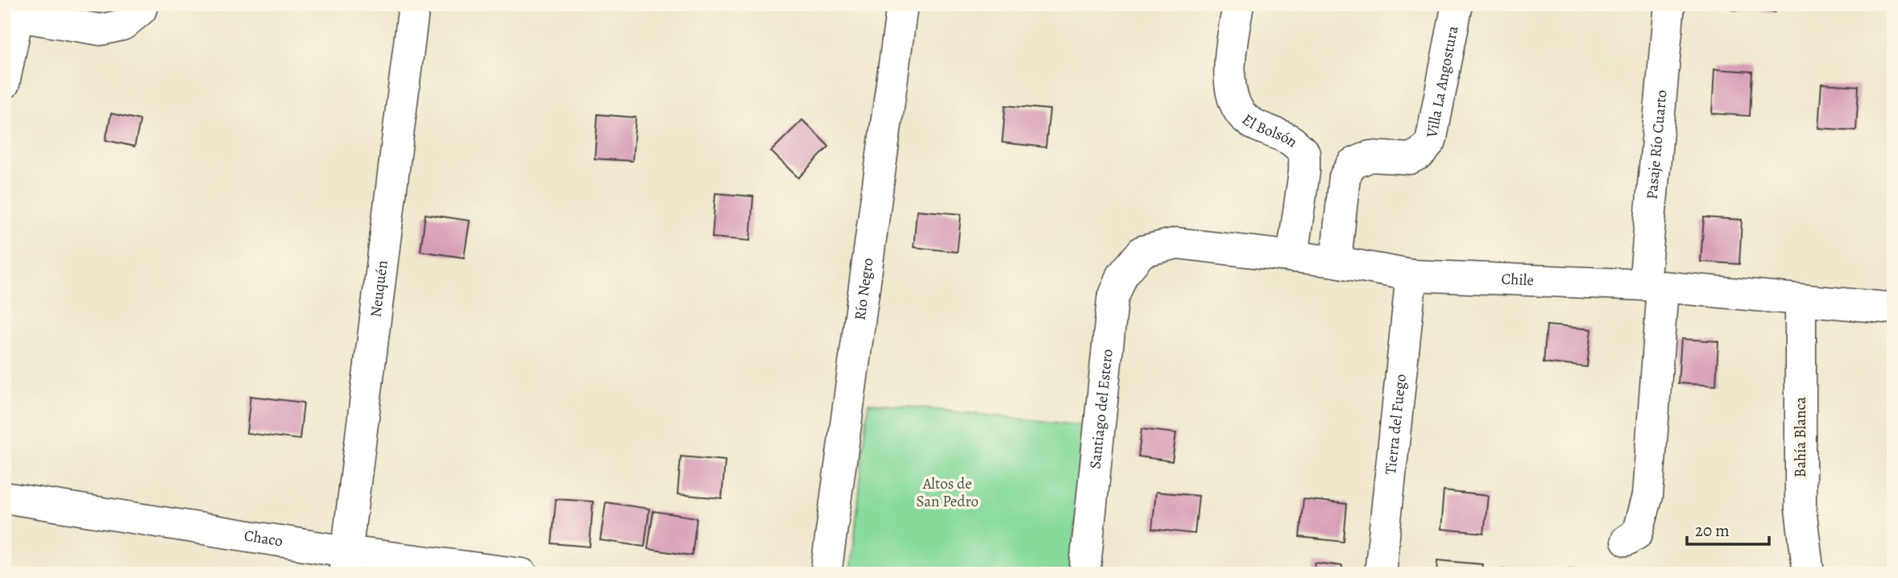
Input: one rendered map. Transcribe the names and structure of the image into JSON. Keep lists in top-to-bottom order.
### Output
{
  "streets": {
    "street": [
      "Villa La Angostura",
      "El Bolsón",
      "Pasaje Río Cuarto",
      "Chile",
      "Neuquén",
      "Río Negro",
      "Santiago del Estero",
      "Tierra del Fuego",
      "Bahía Blanca",
      "Chaco"
    ]
  },
  "crossings": [
    ["El Bolsón", "Chile"],
    ["Pasaje Río Cuarto", "Chile"],
    ["Chile", "Santiago del Estero"],
    ["Chile", "Tierra del Fuego"],
    ["Chile", "Bahía Blanca"],
    ["Neuquén", "Chaco"]
  ],
  "parks": ["Altos de San Pedro"],
  "scale_bar": "20 m"
}
